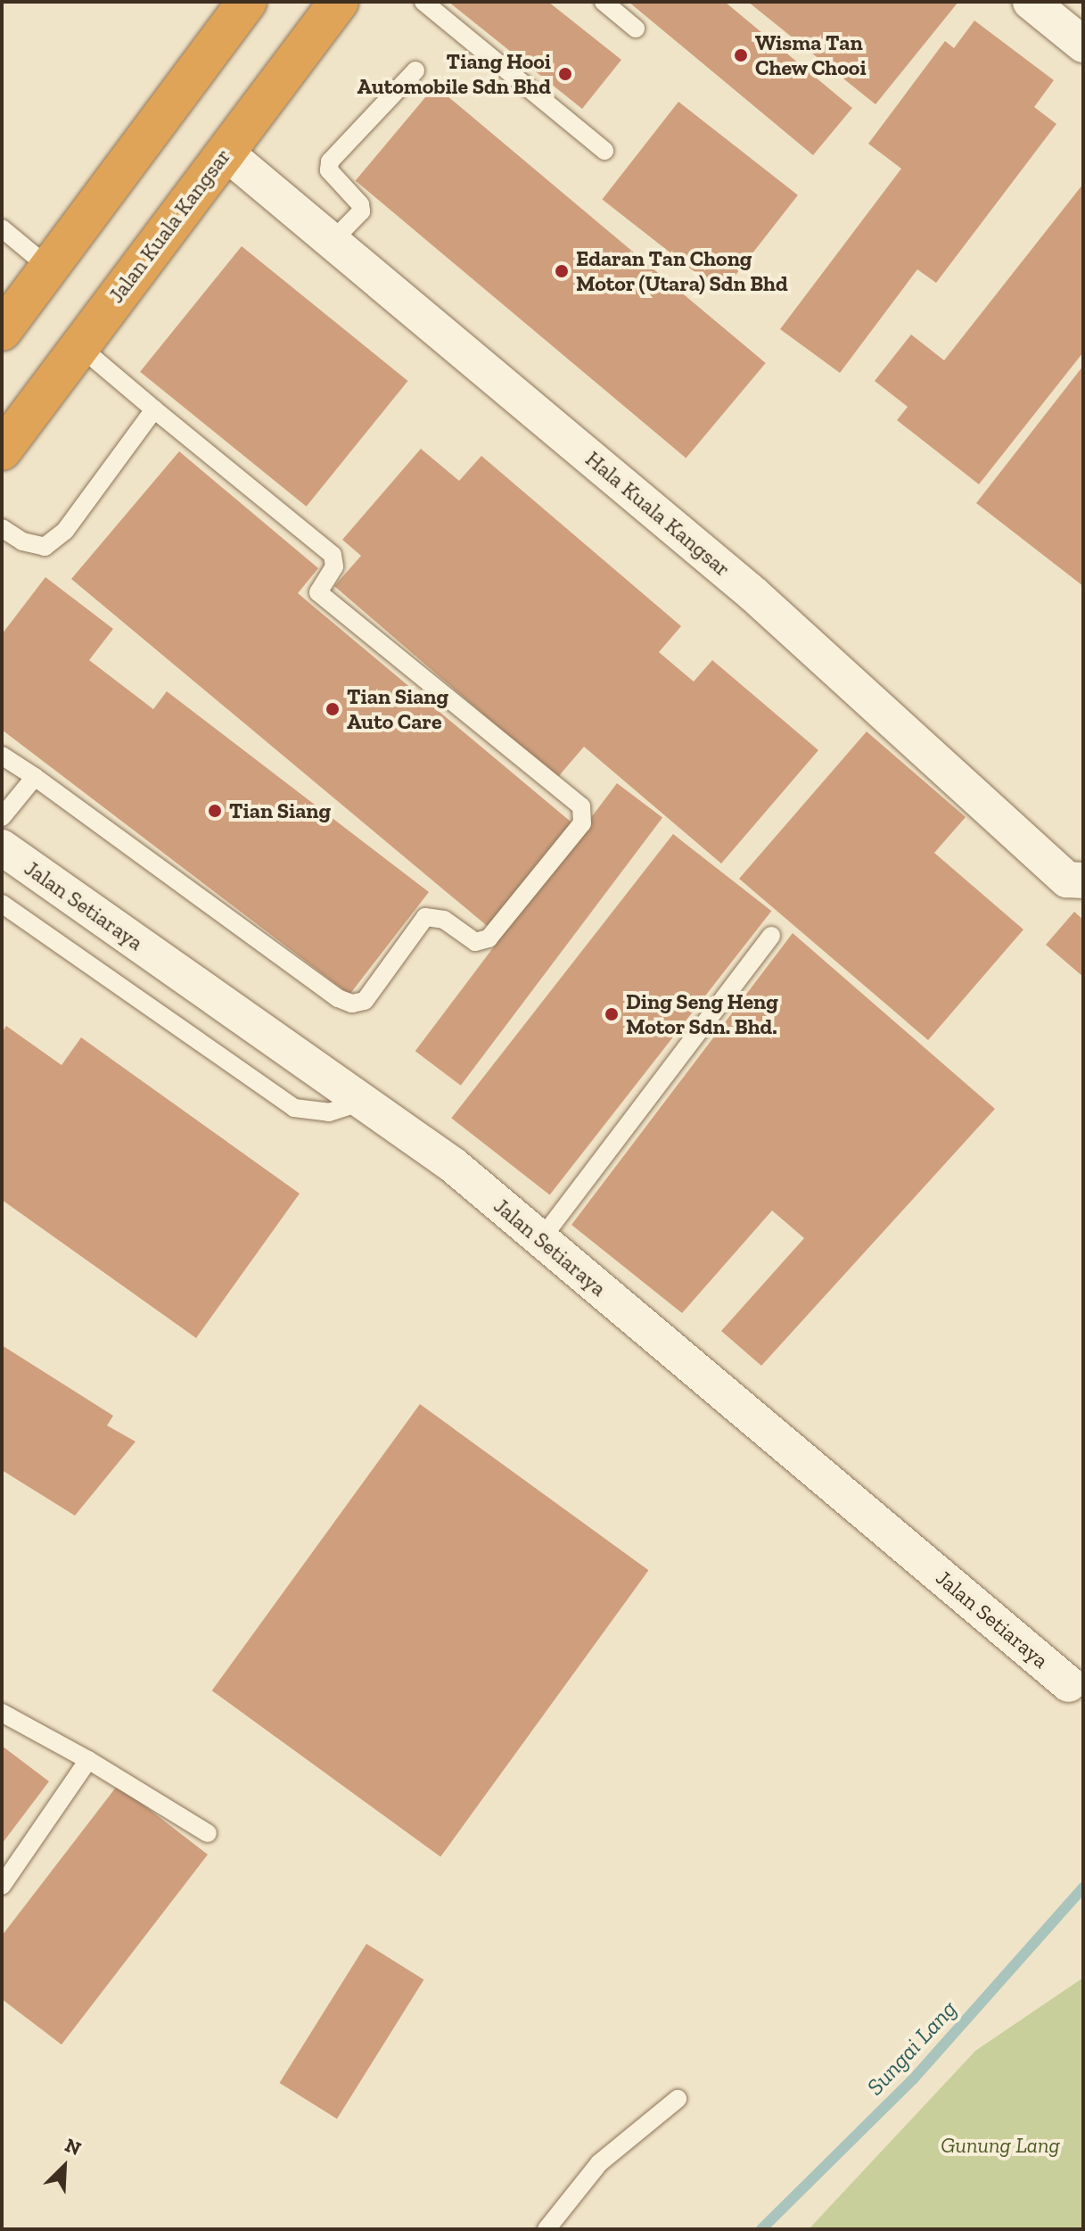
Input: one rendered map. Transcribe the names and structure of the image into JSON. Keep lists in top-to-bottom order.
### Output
{
  "streets": {
    "highway": ["Jalan Kuala Kangsar"],
    "street": ["Hala Kuala Kangsar", "Jalan Setiaraya"]
  },
  "crossings": [
    ["Jalan Kuala Kangsar", "Hala Kuala Kangsar"]
  ],
  "water": ["Sungai Lang"],
  "parks": ["Gunung Lang"],
  "places": [
    "Wisma Tan Chew Chooi",
    "Tiang Hooi Automobile Sdn Bhd",
    "Edaran Tan Chong Motor (Utara) Sdn Bhd",
    "Tian Siang Auto Care",
    "Tian Siang",
    "Ding Seng Heng Motor Sdn. Bhd."
  ],
  "north": "top right"
}
